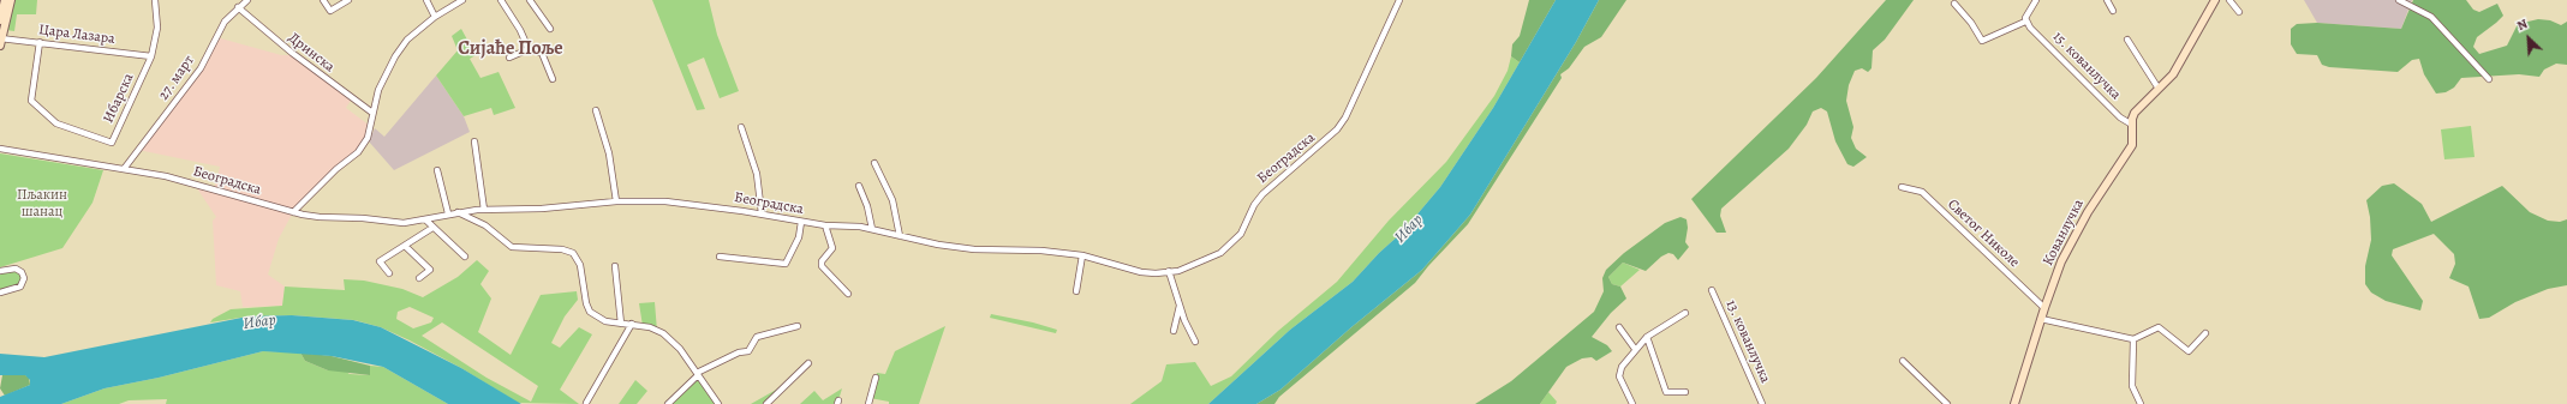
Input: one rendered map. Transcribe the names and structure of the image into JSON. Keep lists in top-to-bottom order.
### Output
{
  "streets": {
    "street": [
      "Цара Лазара",
      "Дринска",
      "15. кованлучка",
      "27. март",
      "Ибарска",
      "Београдска",
      "Кованлучка",
      "Светог Николе",
      "13. кованлучка"
    ]
  },
  "crossings": [
    ["Цара Лазара", "Ибарска"],
    ["Дринска", "27. март"],
    ["15. кованлучка", "Кованлучка"],
    ["27. март", "Београдска"],
    ["Кованлучка", "Светог Николе"]
  ],
  "districts": ["Сијаће Поље"],
  "water": ["Ибар"],
  "parks": ["Пљакин шанац"],
  "north": "top left"
}
